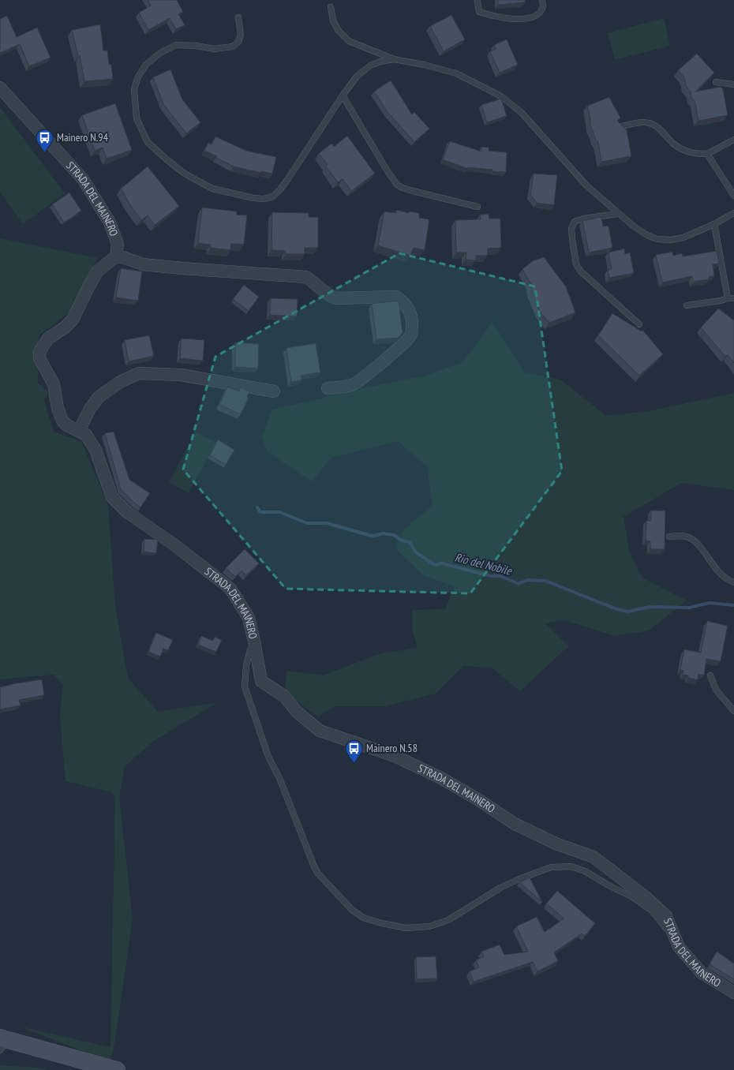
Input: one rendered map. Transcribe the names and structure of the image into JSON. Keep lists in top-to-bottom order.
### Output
{
  "streets": {
    "street": ["STRADA DEL MAINERO"]
  },
  "water": ["Rio del Nobile"],
  "places": {
    "bus stop": ["Mainero N.94", "Mainero N.58"]
  }
}
